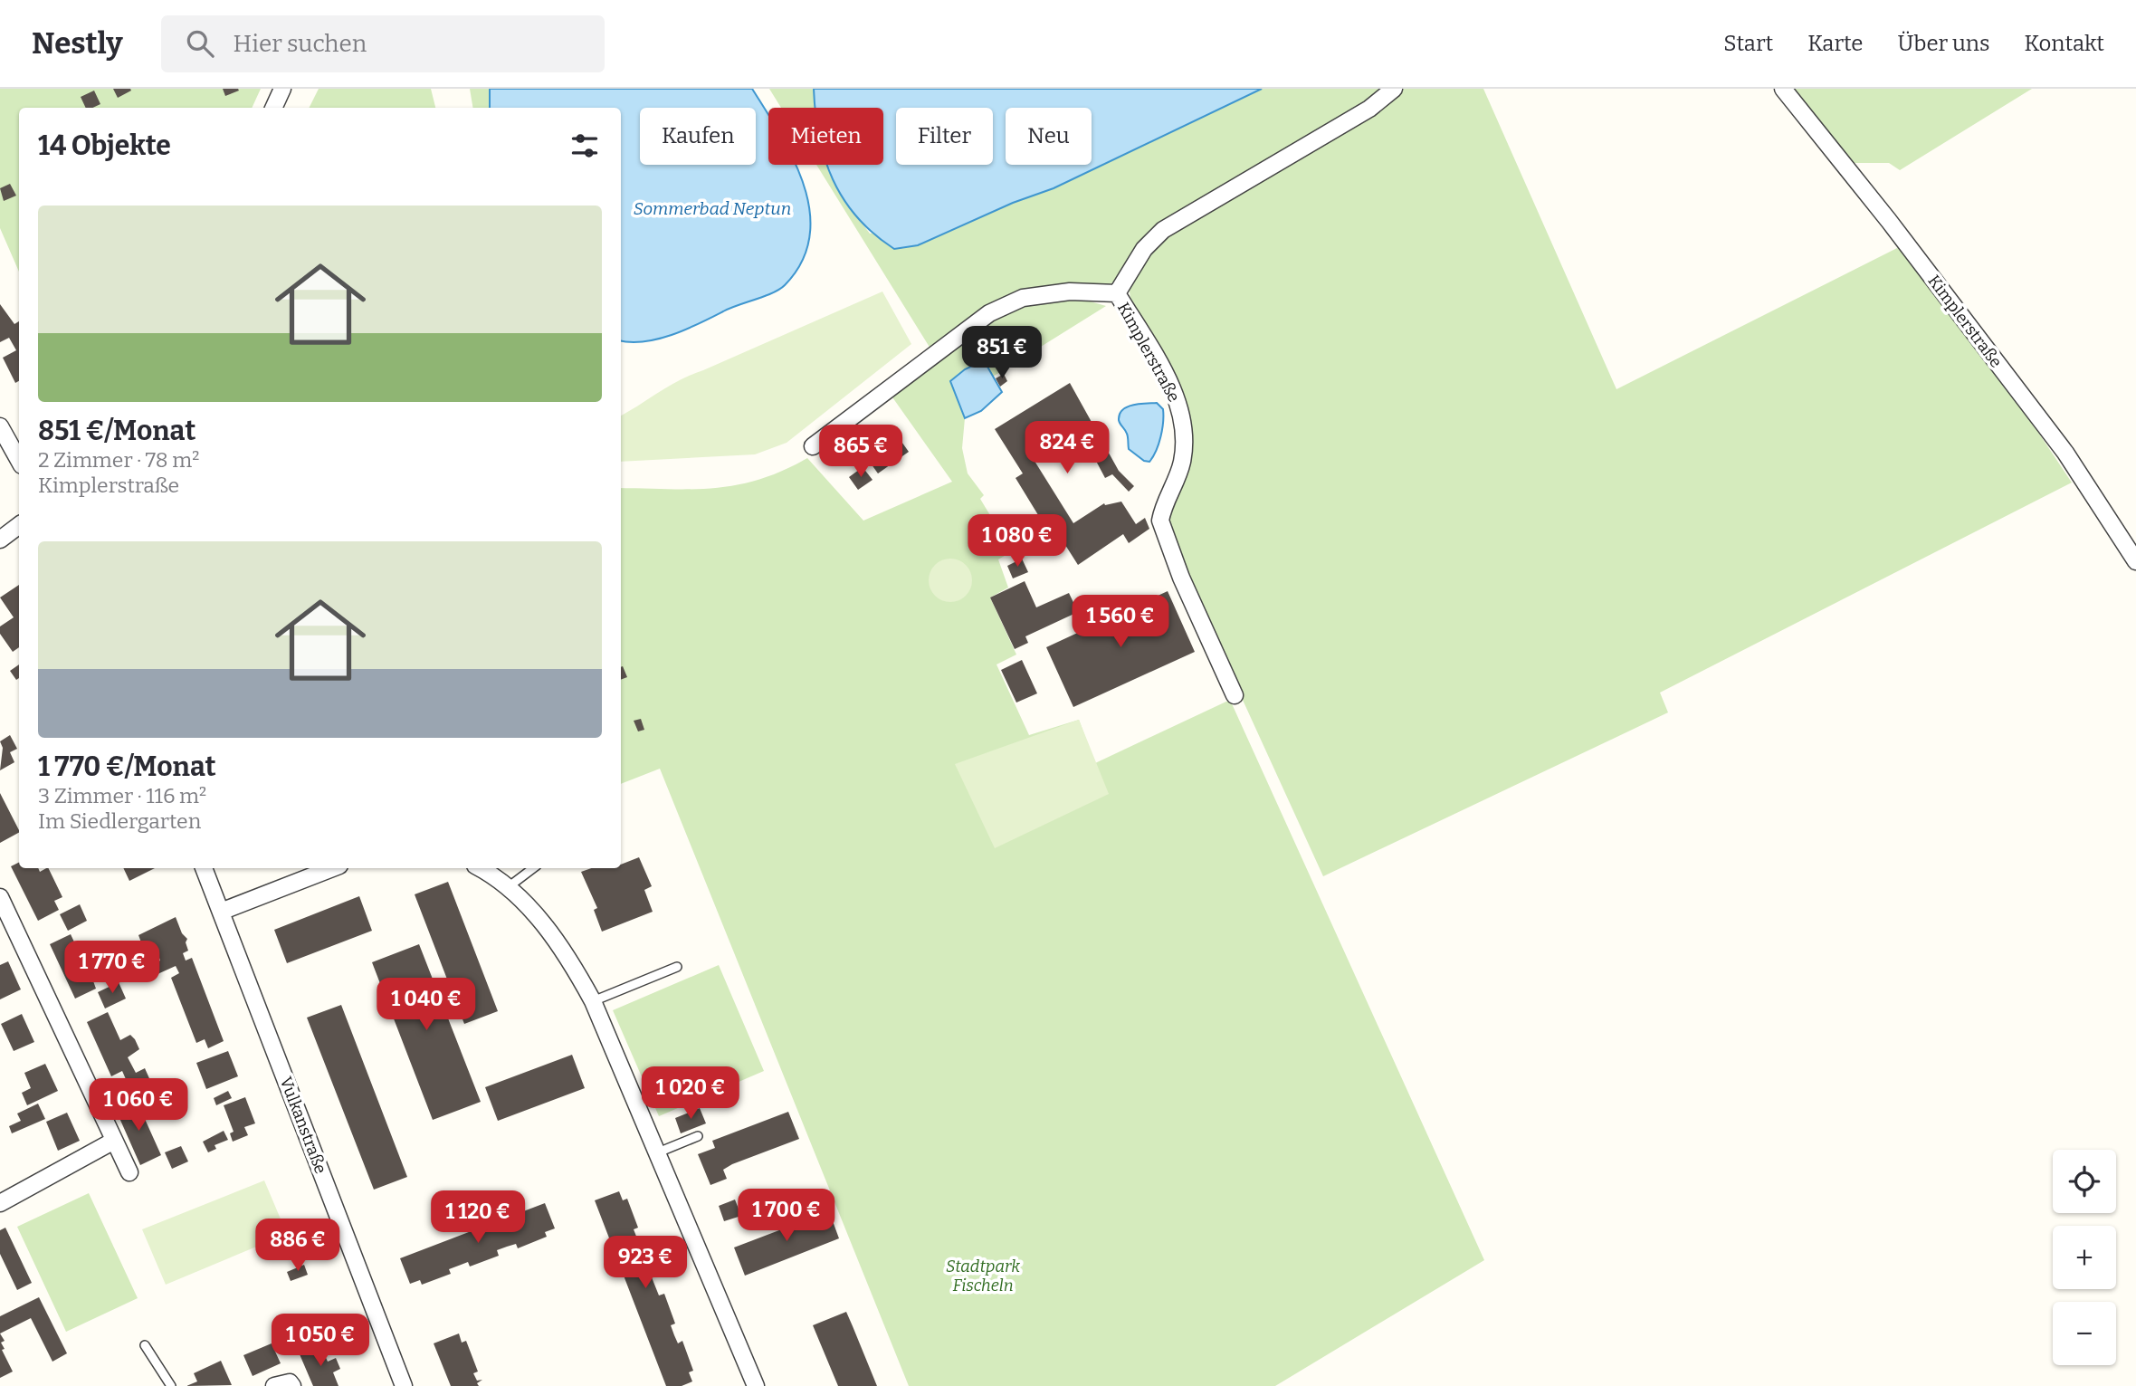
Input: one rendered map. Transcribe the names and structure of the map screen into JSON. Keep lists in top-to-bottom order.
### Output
{
  "streets": {
    "street": ["Kimplerstraße", "Vulkanstraße"]
  },
  "water": ["Sommerbad Neptun"],
  "parks": ["Stadtpark Fischeln"],
  "page": {
    "header": "Nestly",
    "search": "Hier suchen",
    "nav": [
      "Start",
      "Karte",
      "Über uns",
      "Kontakt"
    ],
    "chip": [
      "Kaufen",
      "Mieten",
      "Filter",
      "Neu"
    ],
    "heading": "14 Objekte",
    "list": [
      {
        "name": "851 €/Monat",
        "note": "2 Zimmer · 78 m² · Kimplerstraße"
      },
      {
        "name": "1 770 €/Monat",
        "note": "3 Zimmer · 116 m² · Im Siedlergarten"
      }
    ],
    "price": [
      "851 €",
      "824 €",
      "865 €",
      "1 080 €",
      "1 560 €",
      "1 770 €",
      "1 040 €",
      "1 020 €",
      "1 060 €",
      "1 700 €",
      "1 120 €",
      "886 €",
      "923 €",
      "1 050 €"
    ],
    "map_buttons": ["+", "−"]
  }
}
